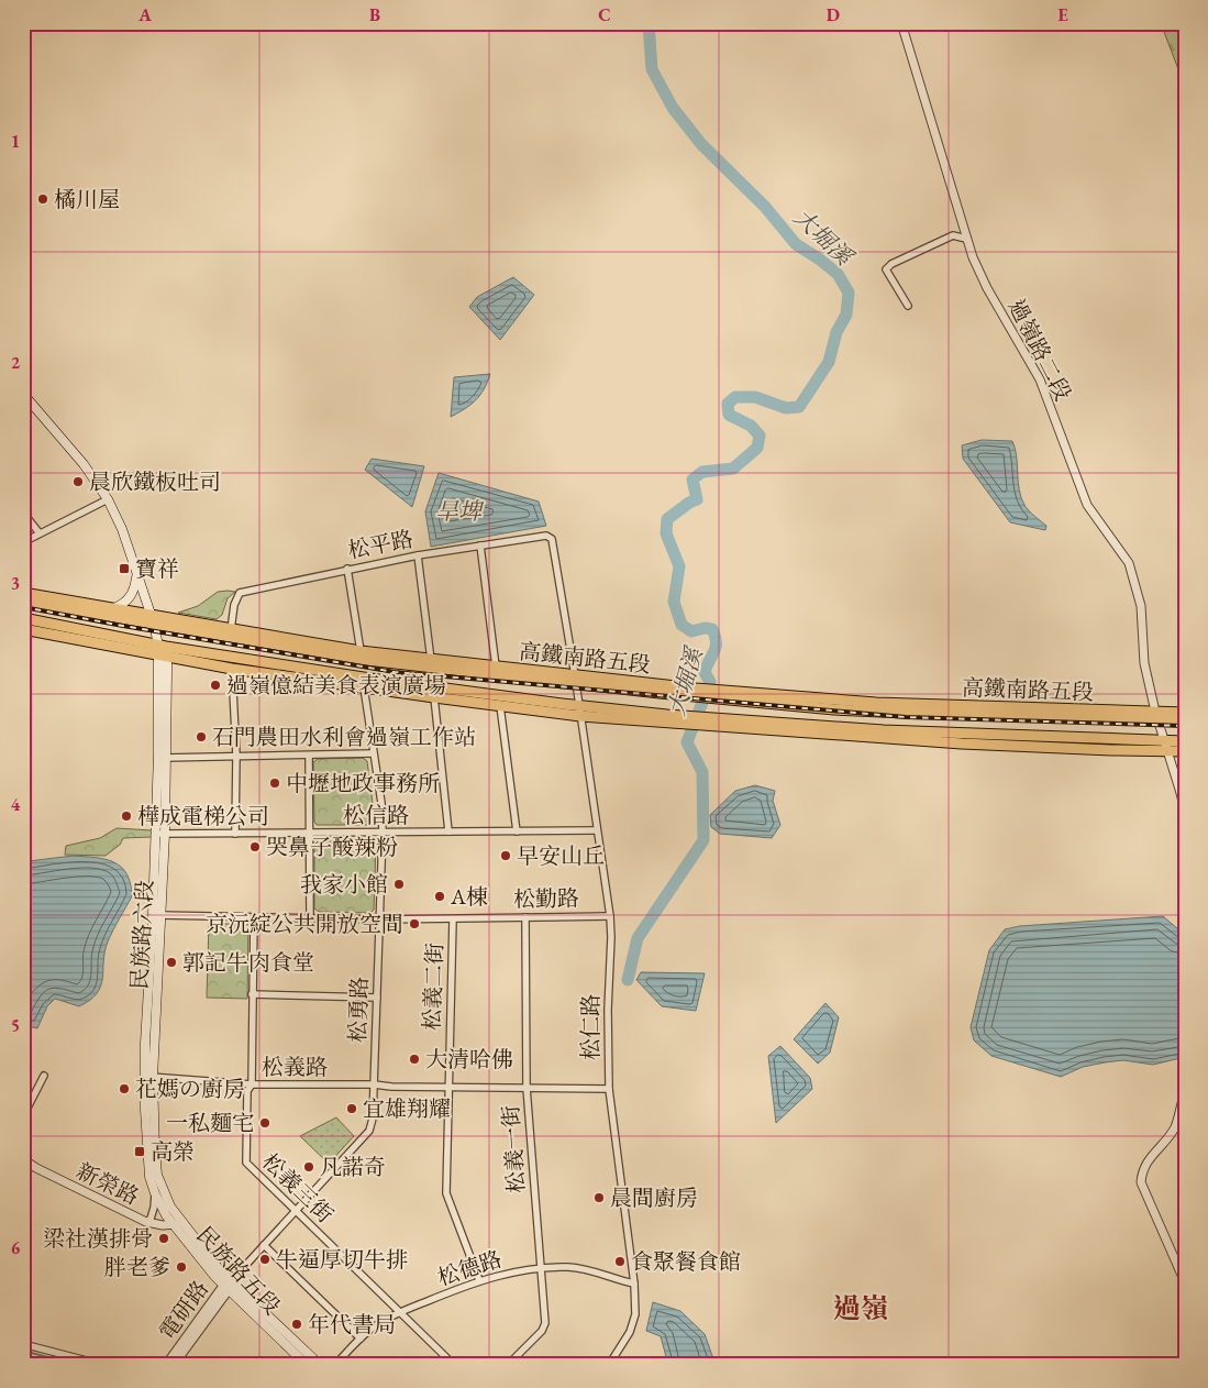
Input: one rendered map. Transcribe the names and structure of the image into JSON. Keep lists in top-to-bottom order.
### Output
{
  "streets": {
    "main road": ["高鐵南路五段", "民族路六段", "民族路五段"],
    "street": [
      "過嶺路二段",
      "松平路",
      "松信路",
      "松勤路",
      "松義二街",
      "松勇路",
      "松仁路",
      "松義路",
      "松義一街",
      "新榮路",
      "松義三街",
      "松德路",
      "電研路"
    ]
  },
  "crossings": [
    ["過嶺路二段", "高鐵南路五段"],
    ["松平路", "高鐵南路五段"],
    ["松平路", "松仁路"],
    ["高鐵南路五段", "民族路六段"],
    ["高鐵南路五段", "松勇路"],
    ["高鐵南路五段", "松仁路"],
    ["松信路", "民族路六段"],
    ["松信路", "松勇路"],
    ["松信路", "松仁路"],
    ["松勤路", "民族路六段"],
    ["松勤路", "松義二街"],
    ["松勤路", "松勇路"],
    ["松勤路", "松仁路"],
    ["松勤路", "松義一街"],
    ["松勤路", "松義三街"],
    ["民族路六段", "松義路"],
    ["民族路六段", "新榮路"],
    ["民族路六段", "民族路五段"],
    ["松義二街", "松義路"],
    ["松義二街", "松德路"],
    ["松勇路", "松義路"],
    ["松勇路", "松義三街"],
    ["松勇路", "民族路五段"],
    ["松勇路", "電研路"],
    ["松仁路", "松義路"],
    ["松仁路", "松德路"],
    ["松義路", "松義一街"],
    ["松義路", "松義三街"],
    ["松義一街", "松德路"],
    ["新榮路", "民族路五段"],
    ["松義三街", "松德路"],
    ["民族路五段", "電研路"]
  ],
  "districts": ["過嶺"],
  "water": ["大堀溪", "旱埤"],
  "places": {
    "other": [
      "橘川屋",
      "晨欣鐵板吐司",
      "過嶺億結美食表演廣場",
      "石門農田水利會過嶺工作站",
      "中壢地政事務所",
      "樺成電梯公司",
      "哭鼻子酸辣粉",
      "早安山丘",
      "我家小館",
      "A棟",
      "京沅綻公共開放空間",
      "郭記牛肉食堂",
      "大清哈佛",
      "花媽の廚房",
      "宜雄翔耀",
      "一私麵宅",
      "凡諾奇",
      "晨間廚房",
      "梁社漢排骨",
      "牛逼厚切牛排",
      "食聚餐食館",
      "胖老爹",
      "年代書局"
    ],
    "transit": ["寶祥", "高榮"]
  },
  "grid": {
    "columns": [
      "A",
      "B",
      "C",
      "D",
      "E"
    ],
    "rows": [
      "1",
      "2",
      "3",
      "4",
      "5",
      "6"
    ]
  }
}
